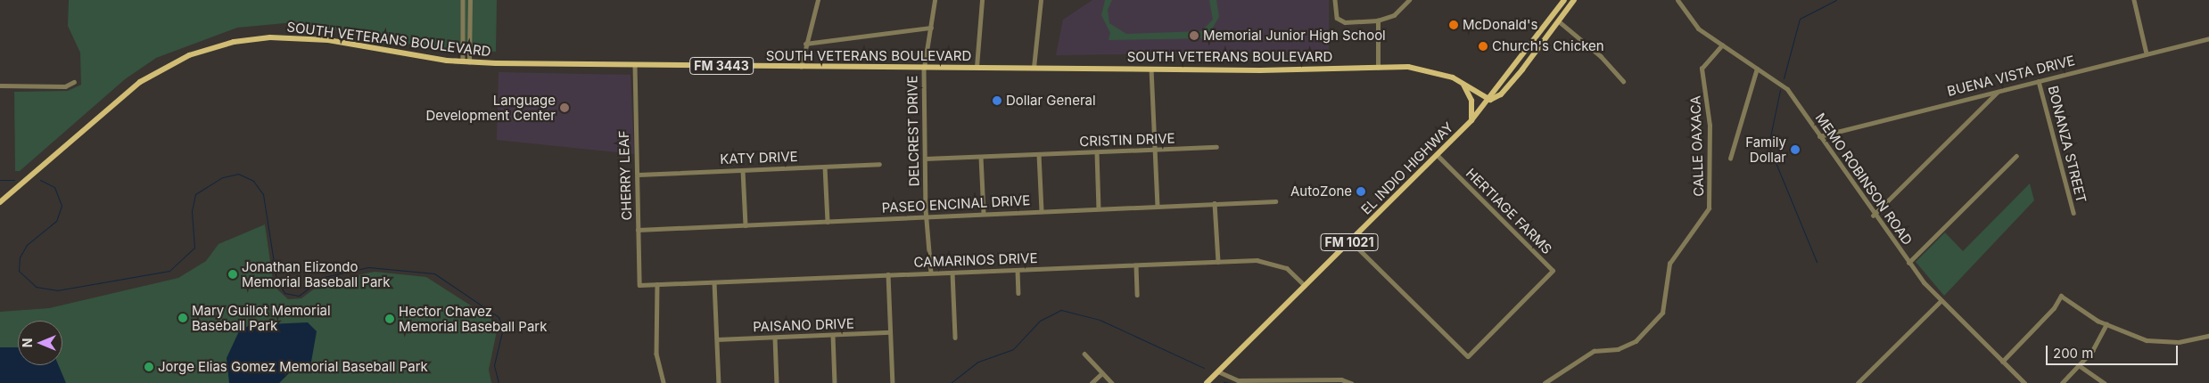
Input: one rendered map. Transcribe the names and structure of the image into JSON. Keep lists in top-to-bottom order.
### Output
{
  "streets": {
    "main road": [
      "SOUTH VETERANS BOULEVARD",
      "FM 3443",
      "EL INDIO HIGHWAY",
      "FM 1021"
    ],
    "street": [
      "BUENA VISTA DRIVE",
      "DELCREST DRIVE",
      "CRISTIN DRIVE",
      "BONANZA STREET",
      "CALLE OAXACA",
      "KATY DRIVE",
      "CHERRY LEAF",
      "MEMO ROBINSON ROAD",
      "PASEO ENCINAL DRIVE",
      "HERTIAGE FARMS",
      "CAMARINOS DRIVE",
      "PAISANO DRIVE"
    ]
  },
  "crossings": [
    ["SOUTH VETERANS BOULEVARD", "DELCREST DRIVE"],
    ["SOUTH VETERANS BOULEVARD", "EL INDIO HIGHWAY"],
    ["SOUTH VETERANS BOULEVARD", "CHERRY LEAF"],
    ["BUENA VISTA DRIVE", "BONANZA STREET"],
    ["BUENA VISTA DRIVE", "MEMO ROBINSON ROAD"],
    ["DELCREST DRIVE", "CRISTIN DRIVE"],
    ["DELCREST DRIVE", "PASEO ENCINAL DRIVE"],
    ["DELCREST DRIVE", "CAMARINOS DRIVE"],
    ["CALLE OAXACA", "MEMO ROBINSON ROAD"],
    ["KATY DRIVE", "CHERRY LEAF"],
    ["EL INDIO HIGHWAY", "HERTIAGE FARMS"],
    ["EL INDIO HIGHWAY", "CAMARINOS DRIVE"],
    ["CHERRY LEAF", "PASEO ENCINAL DRIVE"],
    ["CHERRY LEAF", "CAMARINOS DRIVE"]
  ],
  "places": [
    "McDonald's",
    "Memorial Junior High School",
    "Church's Chicken",
    "Dollar General",
    "Language Development Center",
    "Family Dollar",
    "AutoZone",
    "Jonathan Elizondo Memorial Baseball Park",
    "Mary Guillot Memorial Baseball Park",
    "Hector Chavez Memorial Baseball Park",
    "Jorge Elias Gomez Memorial Baseball Park"
  ],
  "scale_bar": "200 m",
  "north": "left"
}
